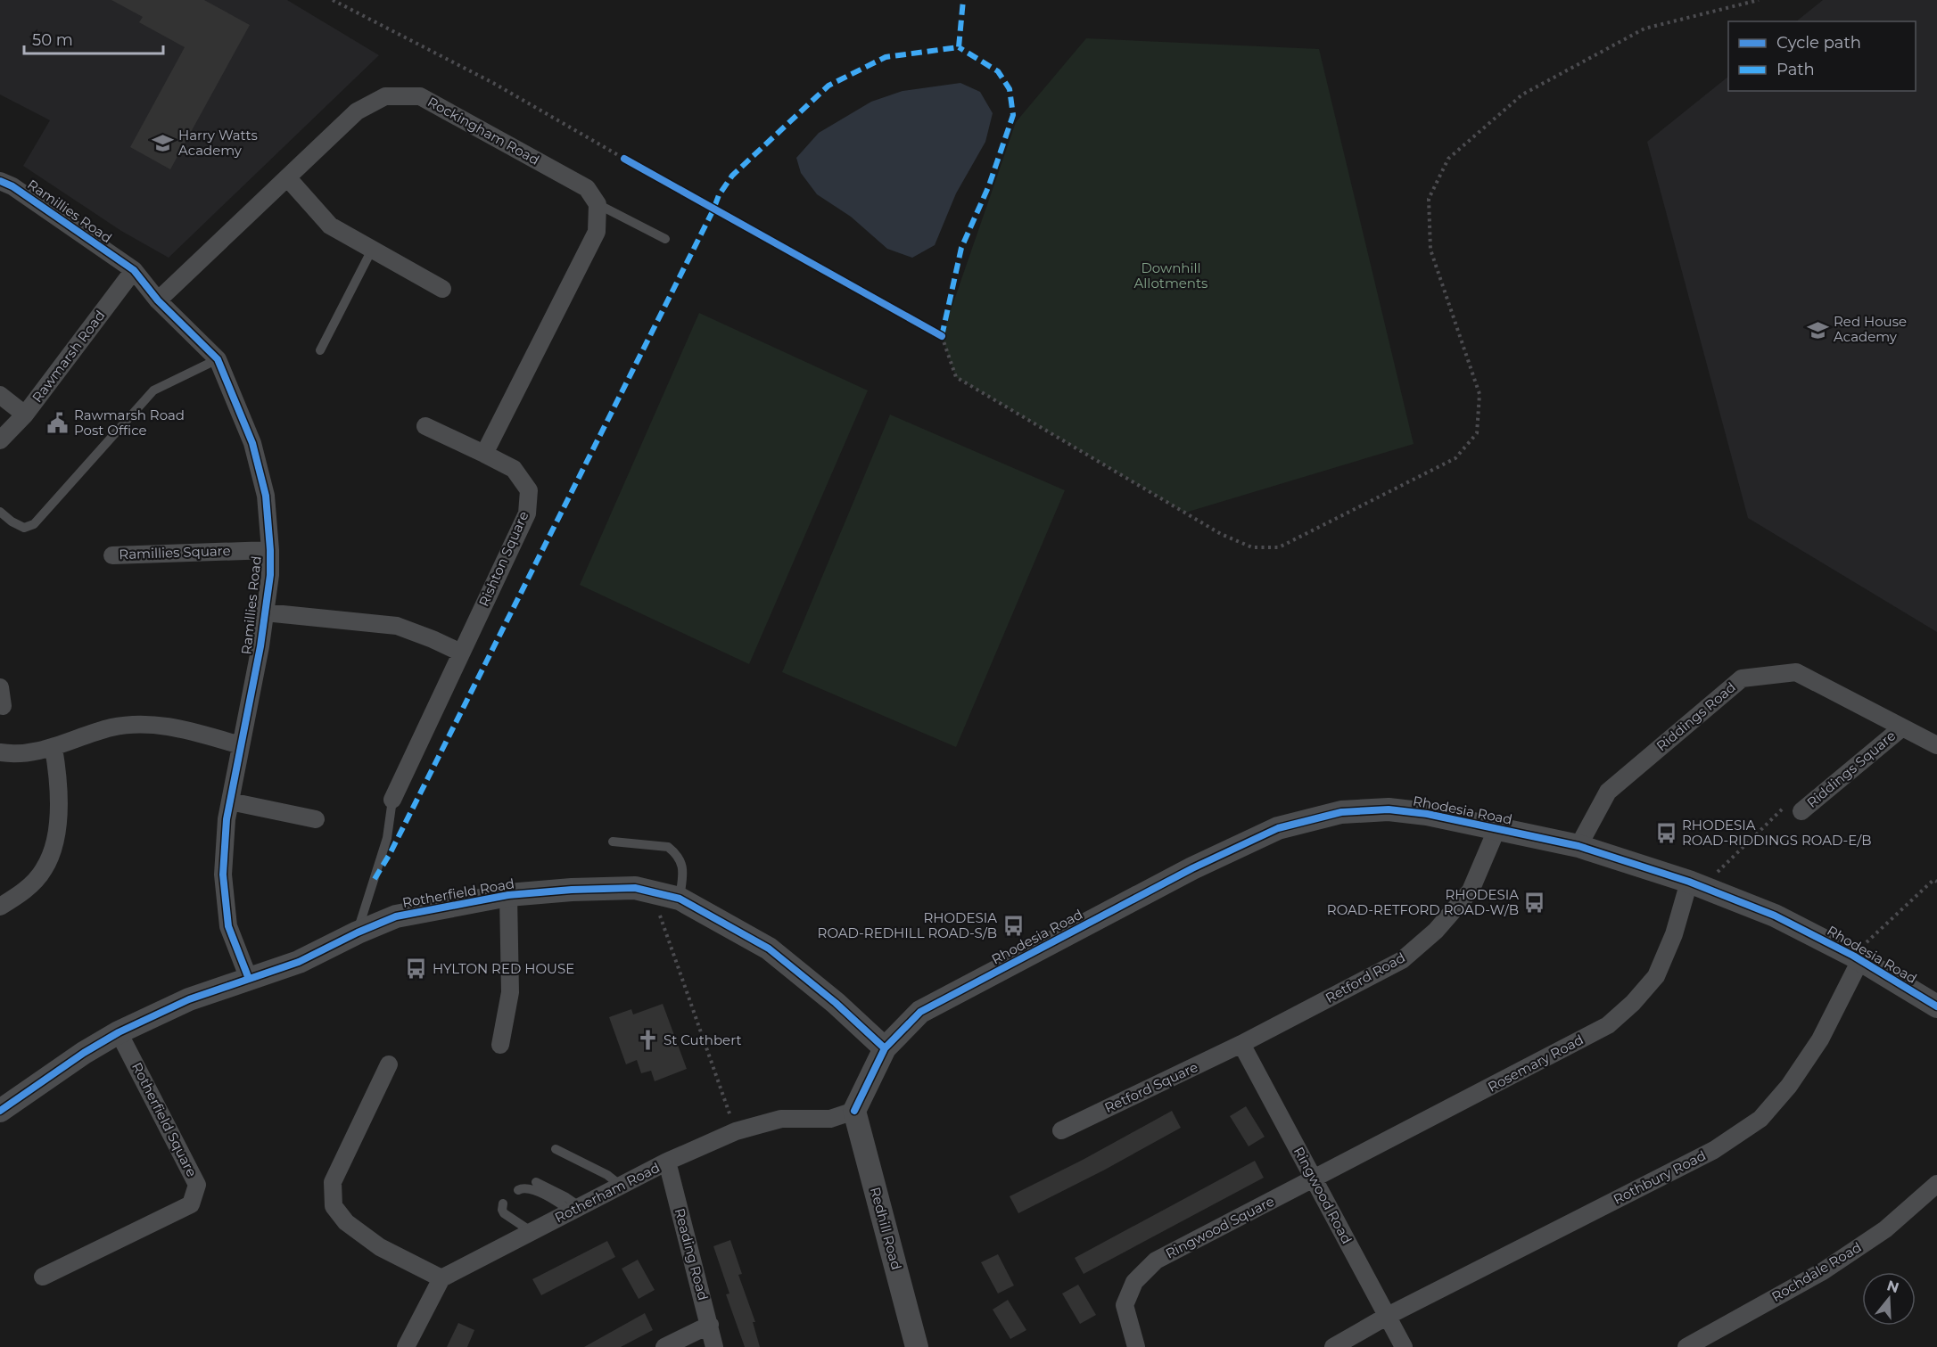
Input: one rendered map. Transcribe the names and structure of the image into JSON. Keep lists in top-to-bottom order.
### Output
{
  "streets": {
    "street": [
      "Rockingham Road",
      "Ramillies Road",
      "Rawmarsh Road",
      "Ramillies Square",
      "Rishton Square",
      "Riddings Road",
      "Riddings Square",
      "Rhodesia Road",
      "Rotherfield Road",
      "Retford Road",
      "Rosemary Road",
      "Retford Square",
      "Rotherfield Square",
      "Rothbury Road",
      "Rotherham Road",
      "Ringwood Road",
      "Ringwood Square",
      "Redhill Road",
      "Reading Road",
      "Rochdale Road"
    ]
  },
  "crossings": [
    ["Rockingham Road", "Ramillies Road"],
    ["Ramillies Road", "Rawmarsh Road"],
    ["Ramillies Road", "Ramillies Square"],
    ["Ramillies Road", "Rotherfield Road"],
    ["Riddings Road", "Riddings Square"],
    ["Riddings Road", "Rhodesia Road"],
    ["Rhodesia Road", "Rotherfield Road"],
    ["Rhodesia Road", "Retford Road"],
    ["Rhodesia Road", "Rosemary Road"],
    ["Rhodesia Road", "Rothbury Road"],
    ["Rhodesia Road", "Rotherham Road"],
    ["Rhodesia Road", "Redhill Road"],
    ["Rotherfield Road", "Rotherfield Square"],
    ["Retford Road", "Retford Square"],
    ["Retford Road", "Ringwood Road"],
    ["Rosemary Road", "Ringwood Road"],
    ["Rosemary Road", "Ringwood Square"],
    ["Retford Square", "Ringwood Road"],
    ["Rothbury Road", "Ringwood Road"],
    ["Rotherham Road", "Redhill Road"],
    ["Rotherham Road", "Reading Road"],
    ["Ringwood Road", "Ringwood Square"]
  ],
  "parks": ["Downhill Allotments"],
  "places": {
    "school or university": ["Harry Watts Academy", "Red House Academy"],
    "public building": ["Rawmarsh Road Post Office"],
    "bus stop": [
      "RHODESIA ROAD-RIDDINGS ROAD-E/B",
      "RHODESIA ROAD-RETFORD ROAD-W/B",
      "RHODESIA ROAD-REDHILL ROAD-S/B",
      "HYLTON RED HOUSE"
    ],
    "church": ["St Cuthbert"]
  },
  "legend": ["Cycle path", "Path"],
  "scale_bar": "50 m",
  "north": "top"
}
